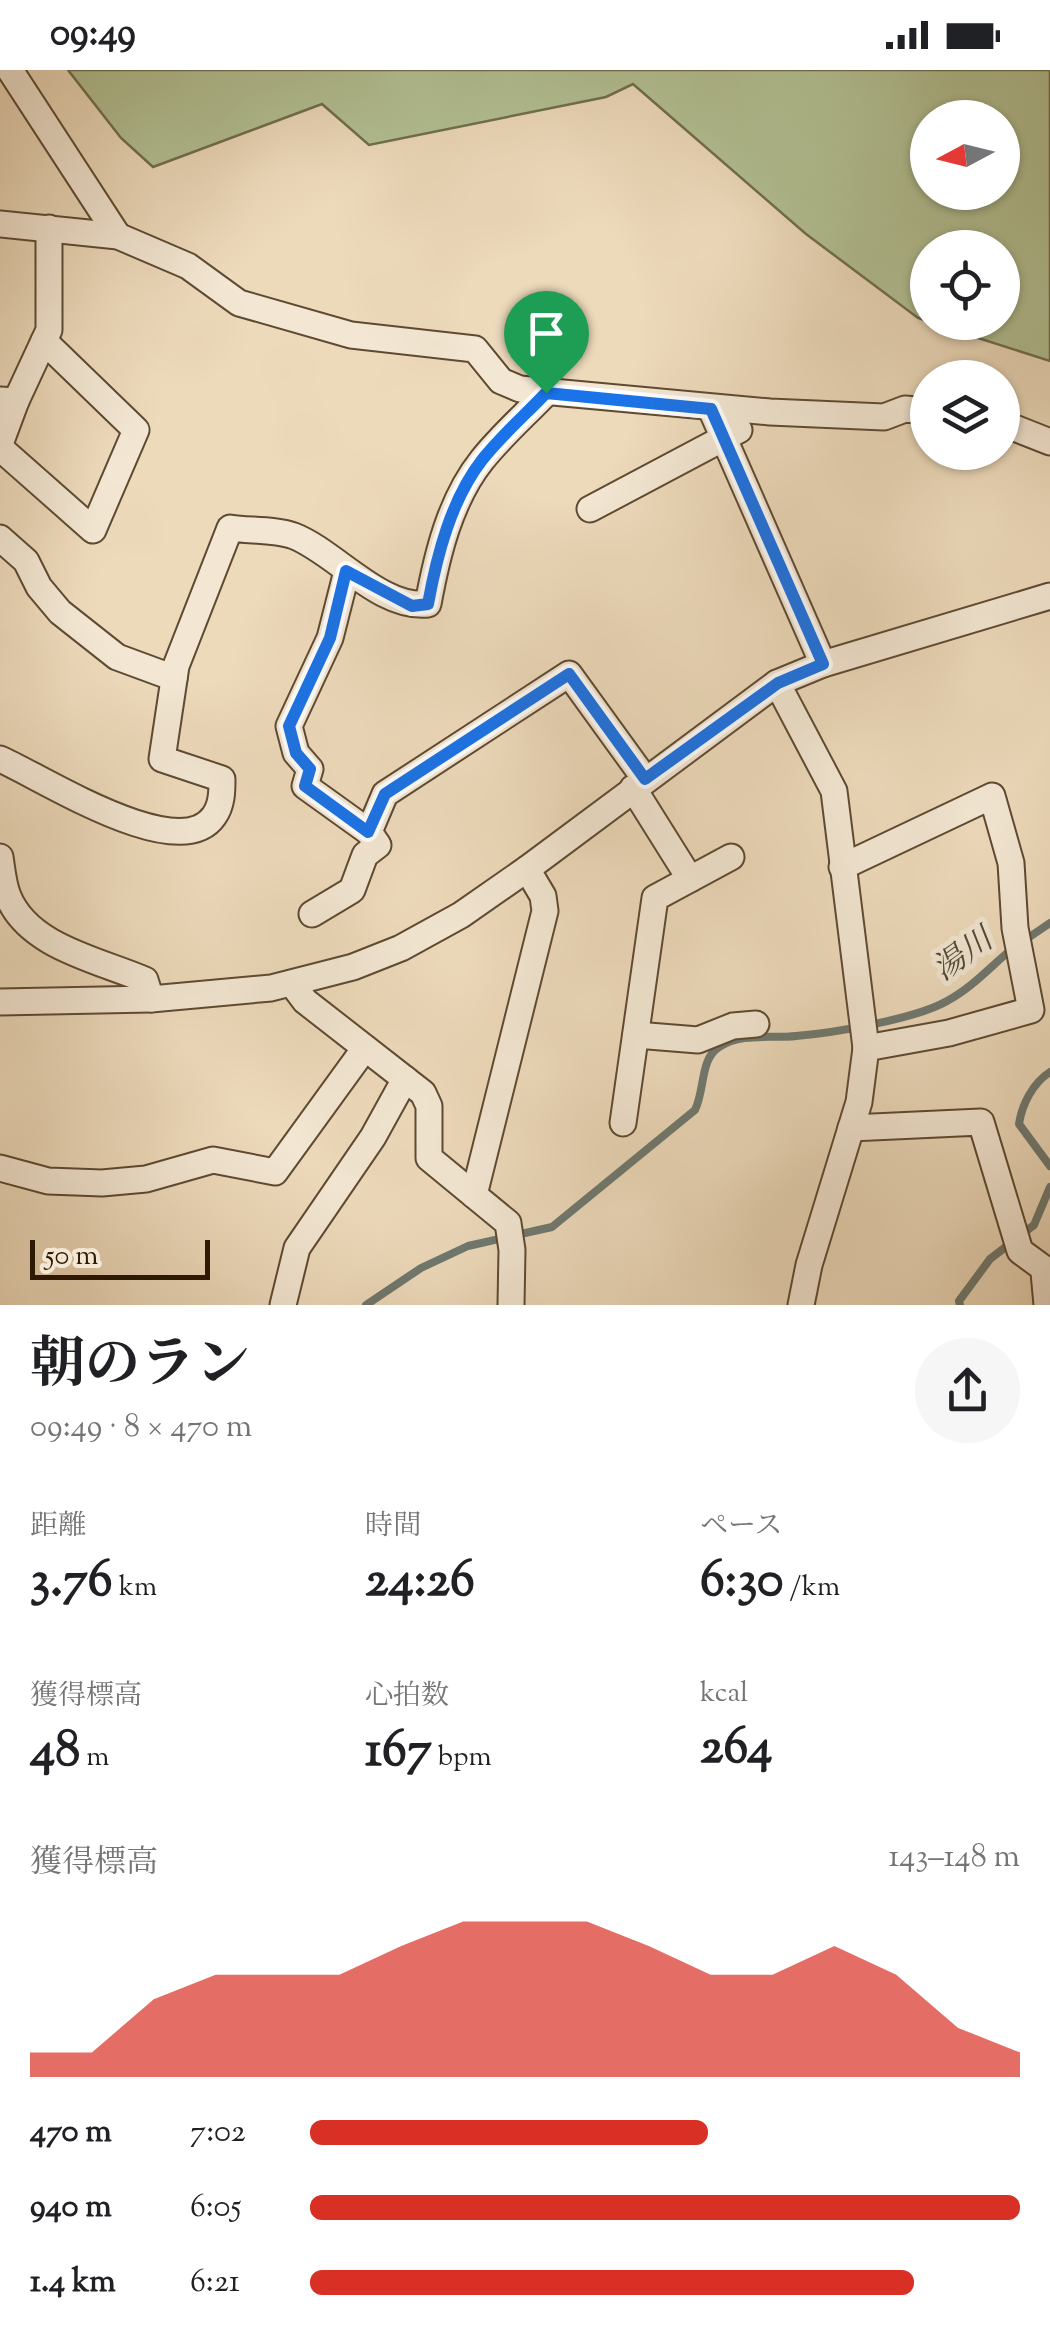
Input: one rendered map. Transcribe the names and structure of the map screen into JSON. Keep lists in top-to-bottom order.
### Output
{
  "water": ["湯川"],
  "scale_bar": "50 m",
  "north": "left",
  "page": {
    "status": "09:49",
    "scale": "50 m",
    "heading": ["朝のラン", "09:49 · 8 × 470 m"],
    "stats": [
      ["距離", "3.76 km"],
      ["時間", "24:26"],
      ["ペース", "6:30 /km"],
      ["獲得標高", "48 m"],
      ["心拍数", "167 bpm"],
      ["kcal", "264"]
    ],
    "chart": ["獲得標高", "143–148 m"],
    "list": [
      {
        "name": "470 m",
        "note": "7:02"
      },
      {
        "name": "940 m",
        "note": "6:05"
      },
      {
        "name": "1.4 km",
        "note": "6:21"
      }
    ]
  }
}
